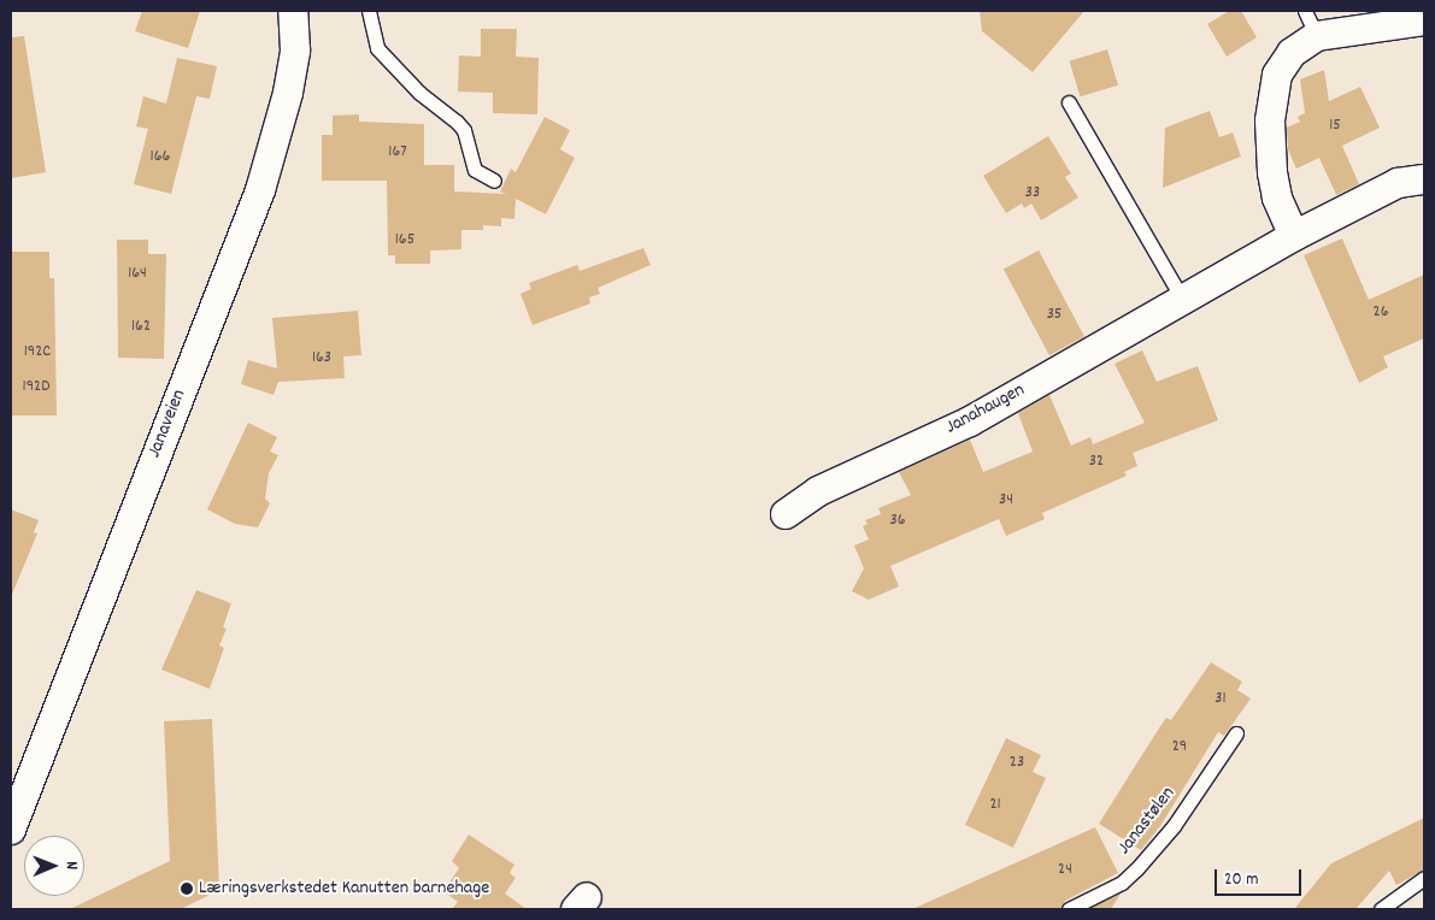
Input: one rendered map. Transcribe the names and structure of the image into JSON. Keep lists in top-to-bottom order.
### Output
{
  "streets": {
    "street": ["Janahaugen", "Janaveien"],
    "lane": ["Janastølen"]
  },
  "places": ["Læringsverkstedet Kanutten barnehage"],
  "house_numbers": [
    "15",
    "167",
    "166",
    "33",
    "165",
    "164",
    "26",
    "35",
    "162",
    "192C",
    "163",
    "192D",
    "32",
    "34",
    "36",
    "31",
    "29",
    "23",
    "21",
    "24"
  ],
  "scale_bar": "20 m",
  "north": "right"
}
